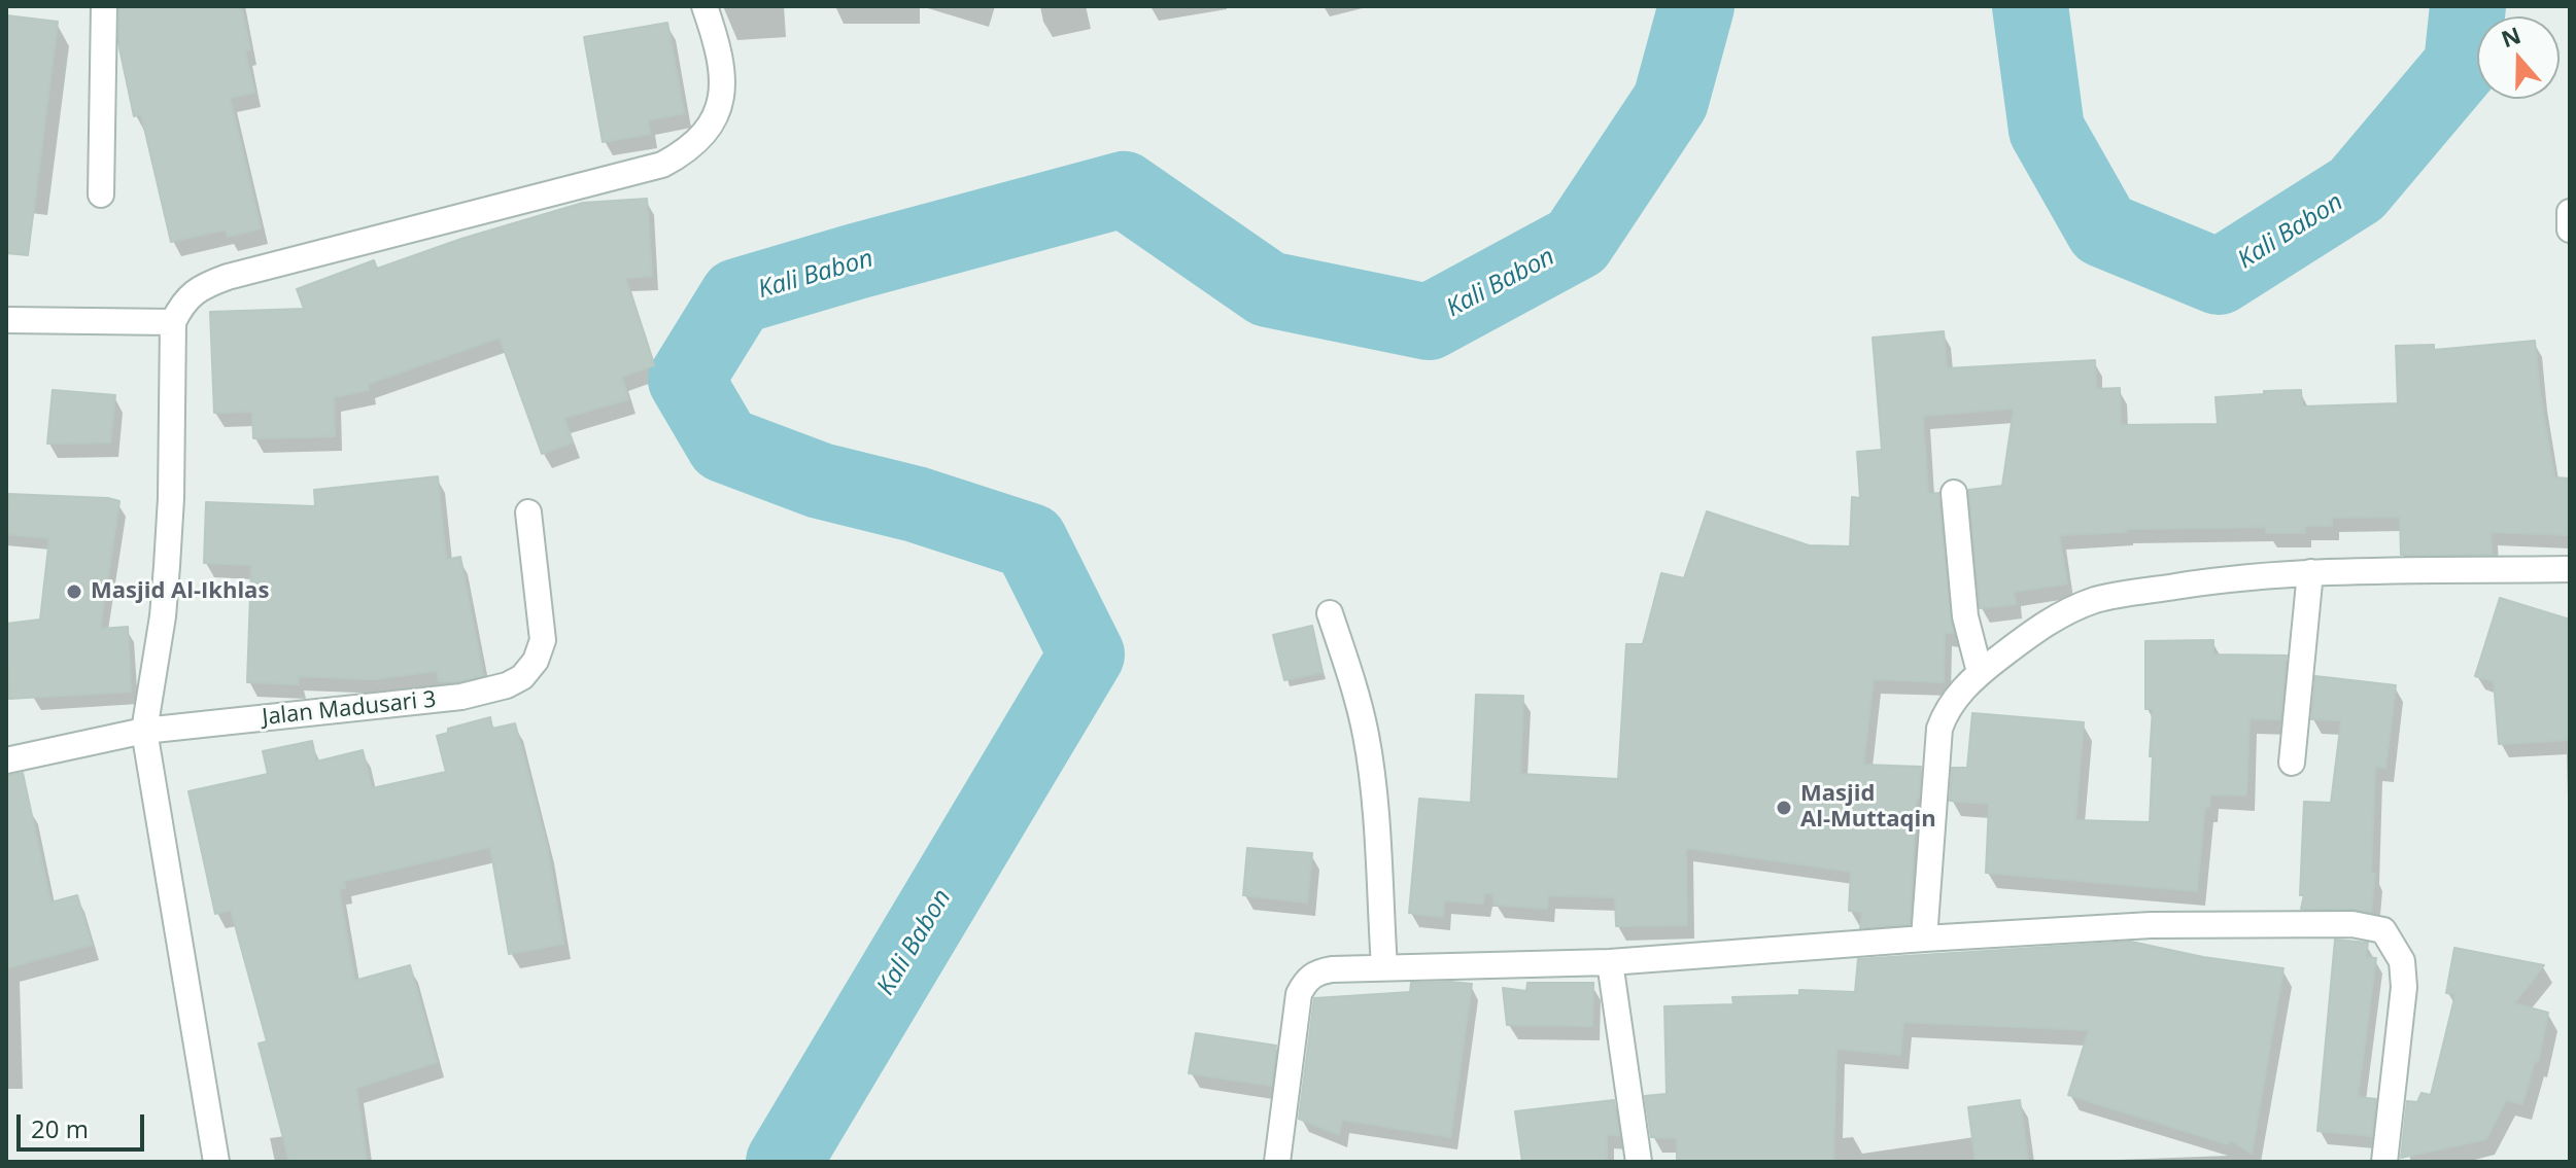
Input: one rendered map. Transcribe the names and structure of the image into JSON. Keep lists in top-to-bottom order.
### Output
{
  "streets": {
    "street": ["Jalan Madusari 3"]
  },
  "water": ["Kali Babon"],
  "places": ["Masjid Al-Ikhlas", "Masjid Al-Muttaqin"],
  "scale_bar": "20 m",
  "north": "top"
}
